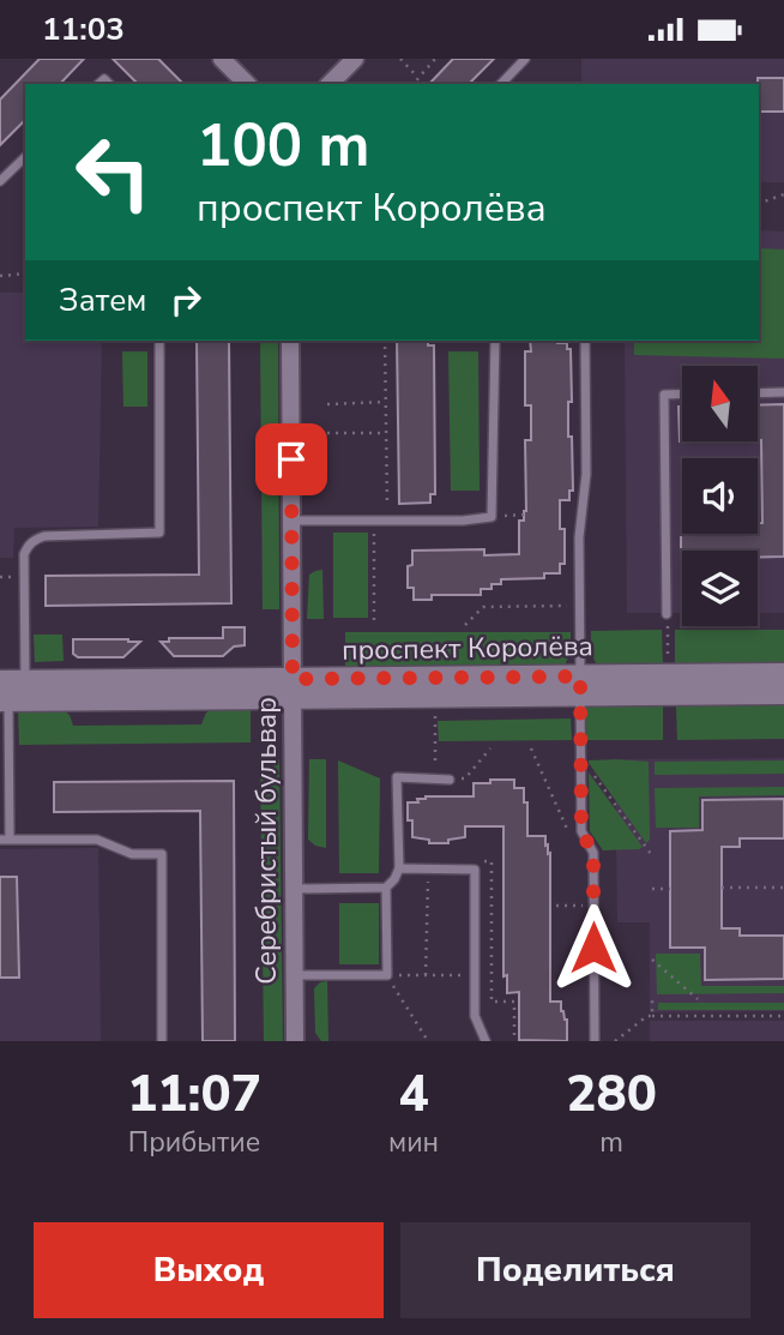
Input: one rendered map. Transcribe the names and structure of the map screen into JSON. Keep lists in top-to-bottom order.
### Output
{
  "streets": {
    "street": ["проспект Королёва", "Серебристый бульвар"]
  },
  "crossings": [
    ["проспект Королёва", "Серебристый бульвар"]
  ],
  "north": "top",
  "page": {
    "status": "11:03",
    "turn": ["100 m", "проспект Королёва"],
    "then": "Затем",
    "eta": [
      "11:07",
      "Прибытие",
      "4",
      "мин",
      "280",
      "m"
    ],
    "buttons": ["Выход", "Поделиться"]
  }
}
